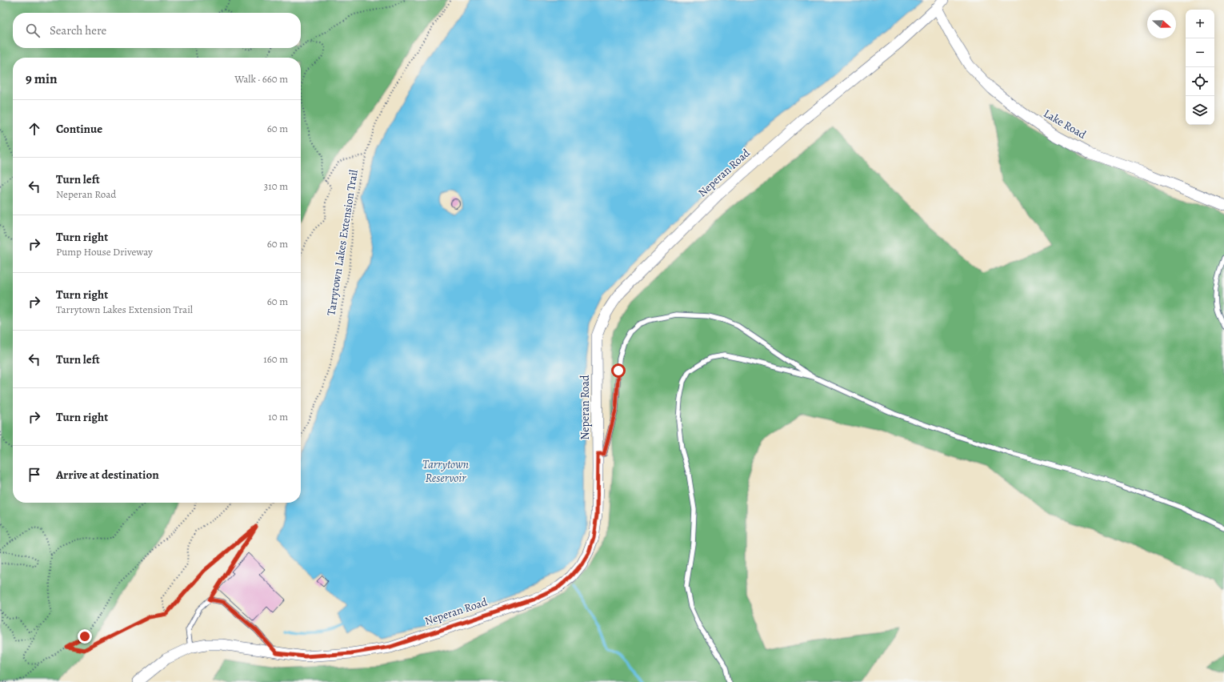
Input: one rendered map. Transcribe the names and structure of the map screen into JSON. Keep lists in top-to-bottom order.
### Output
{
  "streets": {
    "street": ["Lake Road", "Neperan Road"],
    "path": ["Tarrytown Lakes Extension Trail"]
  },
  "crossings": [
    ["Lake Road", "Neperan Road"]
  ],
  "water": ["Tarrytown Reservoir"],
  "north": "right",
  "page": {
    "map_buttons": ["+", "−"],
    "search": "Search here",
    "heading": ["9 min", "Walk · 660 m"],
    "list": [
      ["Continue", "60 m"],
      ["Turn left", "Neperan Road", "310 m"],
      ["Turn right", "Pump House Driveway", "60 m"],
      ["Turn right", "Tarrytown Lakes Extension Trail", "60 m"],
      ["Turn left", "160 m"],
      ["Turn right", "10 m"],
      "Arrive at destination"
    ]
  }
}
